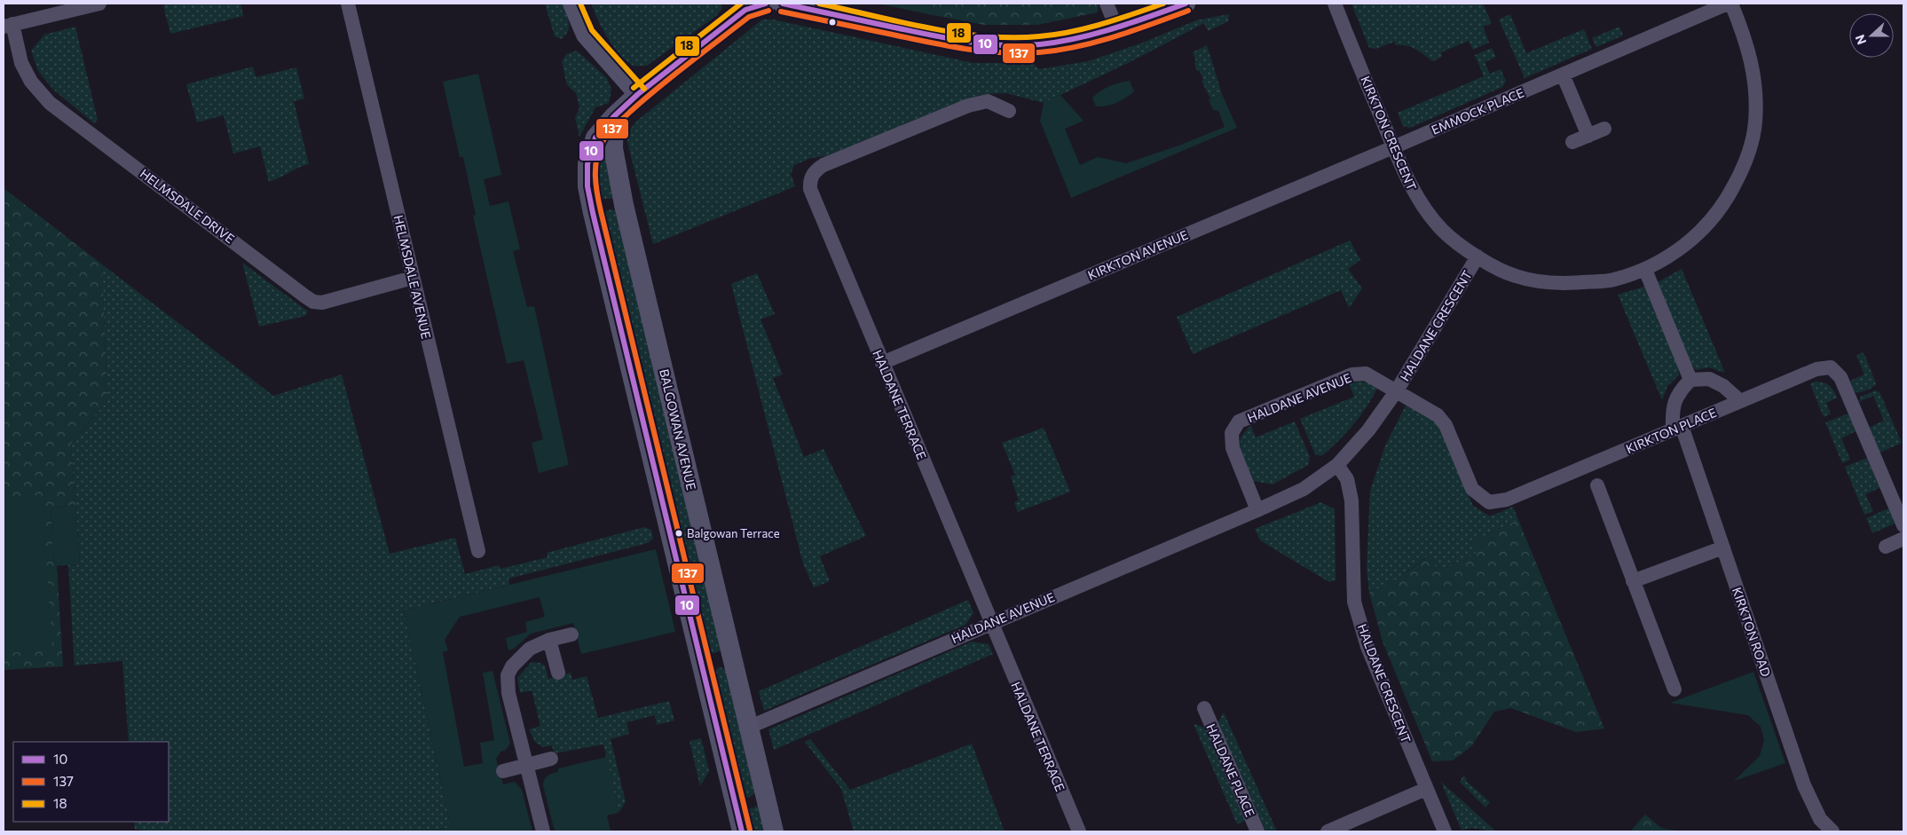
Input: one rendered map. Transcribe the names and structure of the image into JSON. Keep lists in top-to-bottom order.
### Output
{
  "streets": {
    "street": [
      "EMMOCK PLACE",
      "KIRKTON CRESCENT",
      "HELMSDALE DRIVE",
      "KIRKTON AVENUE",
      "HELMSDALE AVENUE",
      "HALDANE CRESCENT",
      "HALDANE AVENUE",
      "HALDANE TERRACE",
      "BALGOWAN AVENUE",
      "KIRKTON PLACE",
      "KIRKTON ROAD",
      "HALDANE PLACE"
    ]
  },
  "crossings": [
    ["EMMOCK PLACE", "KIRKTON CRESCENT"],
    ["EMMOCK PLACE", "KIRKTON AVENUE"],
    ["KIRKTON CRESCENT", "KIRKTON AVENUE"],
    ["KIRKTON CRESCENT", "HALDANE CRESCENT"],
    ["HELMSDALE DRIVE", "HELMSDALE AVENUE"],
    ["KIRKTON AVENUE", "HALDANE TERRACE"],
    ["HALDANE CRESCENT", "HALDANE AVENUE"],
    ["HALDANE CRESCENT", "KIRKTON PLACE"],
    ["HALDANE AVENUE", "HALDANE TERRACE"],
    ["HALDANE AVENUE", "BALGOWAN AVENUE"],
    ["HALDANE AVENUE", "KIRKTON PLACE"],
    ["KIRKTON PLACE", "KIRKTON ROAD"]
  ],
  "places": ["Balgowan Terrace"],
  "lines": ["transit line 10", "transit line 18", "transit line 137"],
  "legend": ["10", "137", "18"],
  "north": "left"
}
